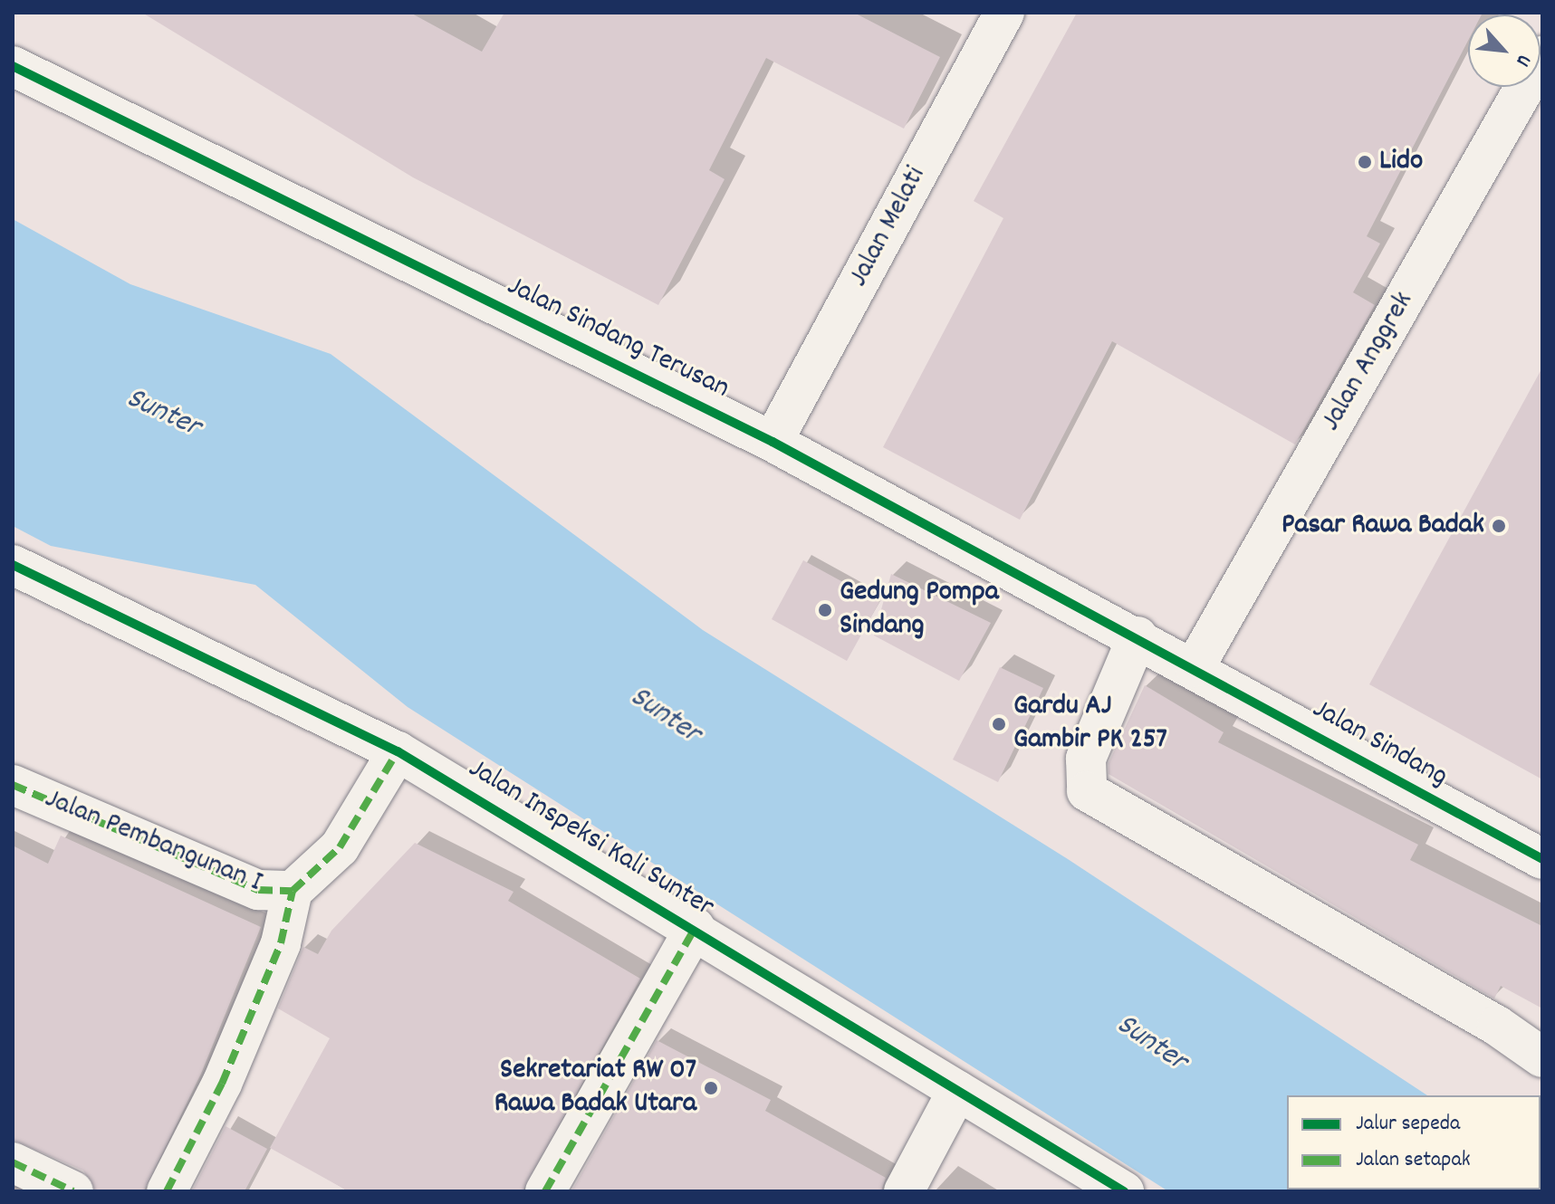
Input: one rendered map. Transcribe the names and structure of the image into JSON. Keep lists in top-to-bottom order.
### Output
{
  "streets": {
    "street": [
      "Jalan Melati",
      "Jalan Sindang Terusan",
      "Jalan Anggrek",
      "Jalan Sindang",
      "Jalan Inspeksi Kali Sunter",
      "Jalan Pembangunan I"
    ]
  },
  "crossings": [
    ["Jalan Melati", "Jalan Sindang Terusan"],
    ["Jalan Sindang Terusan", "Jalan Anggrek"],
    ["Jalan Sindang Terusan", "Jalan Sindang"],
    ["Jalan Anggrek", "Jalan Sindang"],
    ["Jalan Inspeksi Kali Sunter", "Jalan Pembangunan I"]
  ],
  "water": ["Sunter"],
  "places": [
    "Lido",
    "Pasar Rawa Badak",
    "Gedung Pompa Sindang",
    "Gardu AJ Gambir PK 257",
    "Sekretariat RW 07 Rawa Badak Utara"
  ],
  "legend": ["Jalur sepeda", "Jalan setapak"],
  "north": "bottom right"
}
